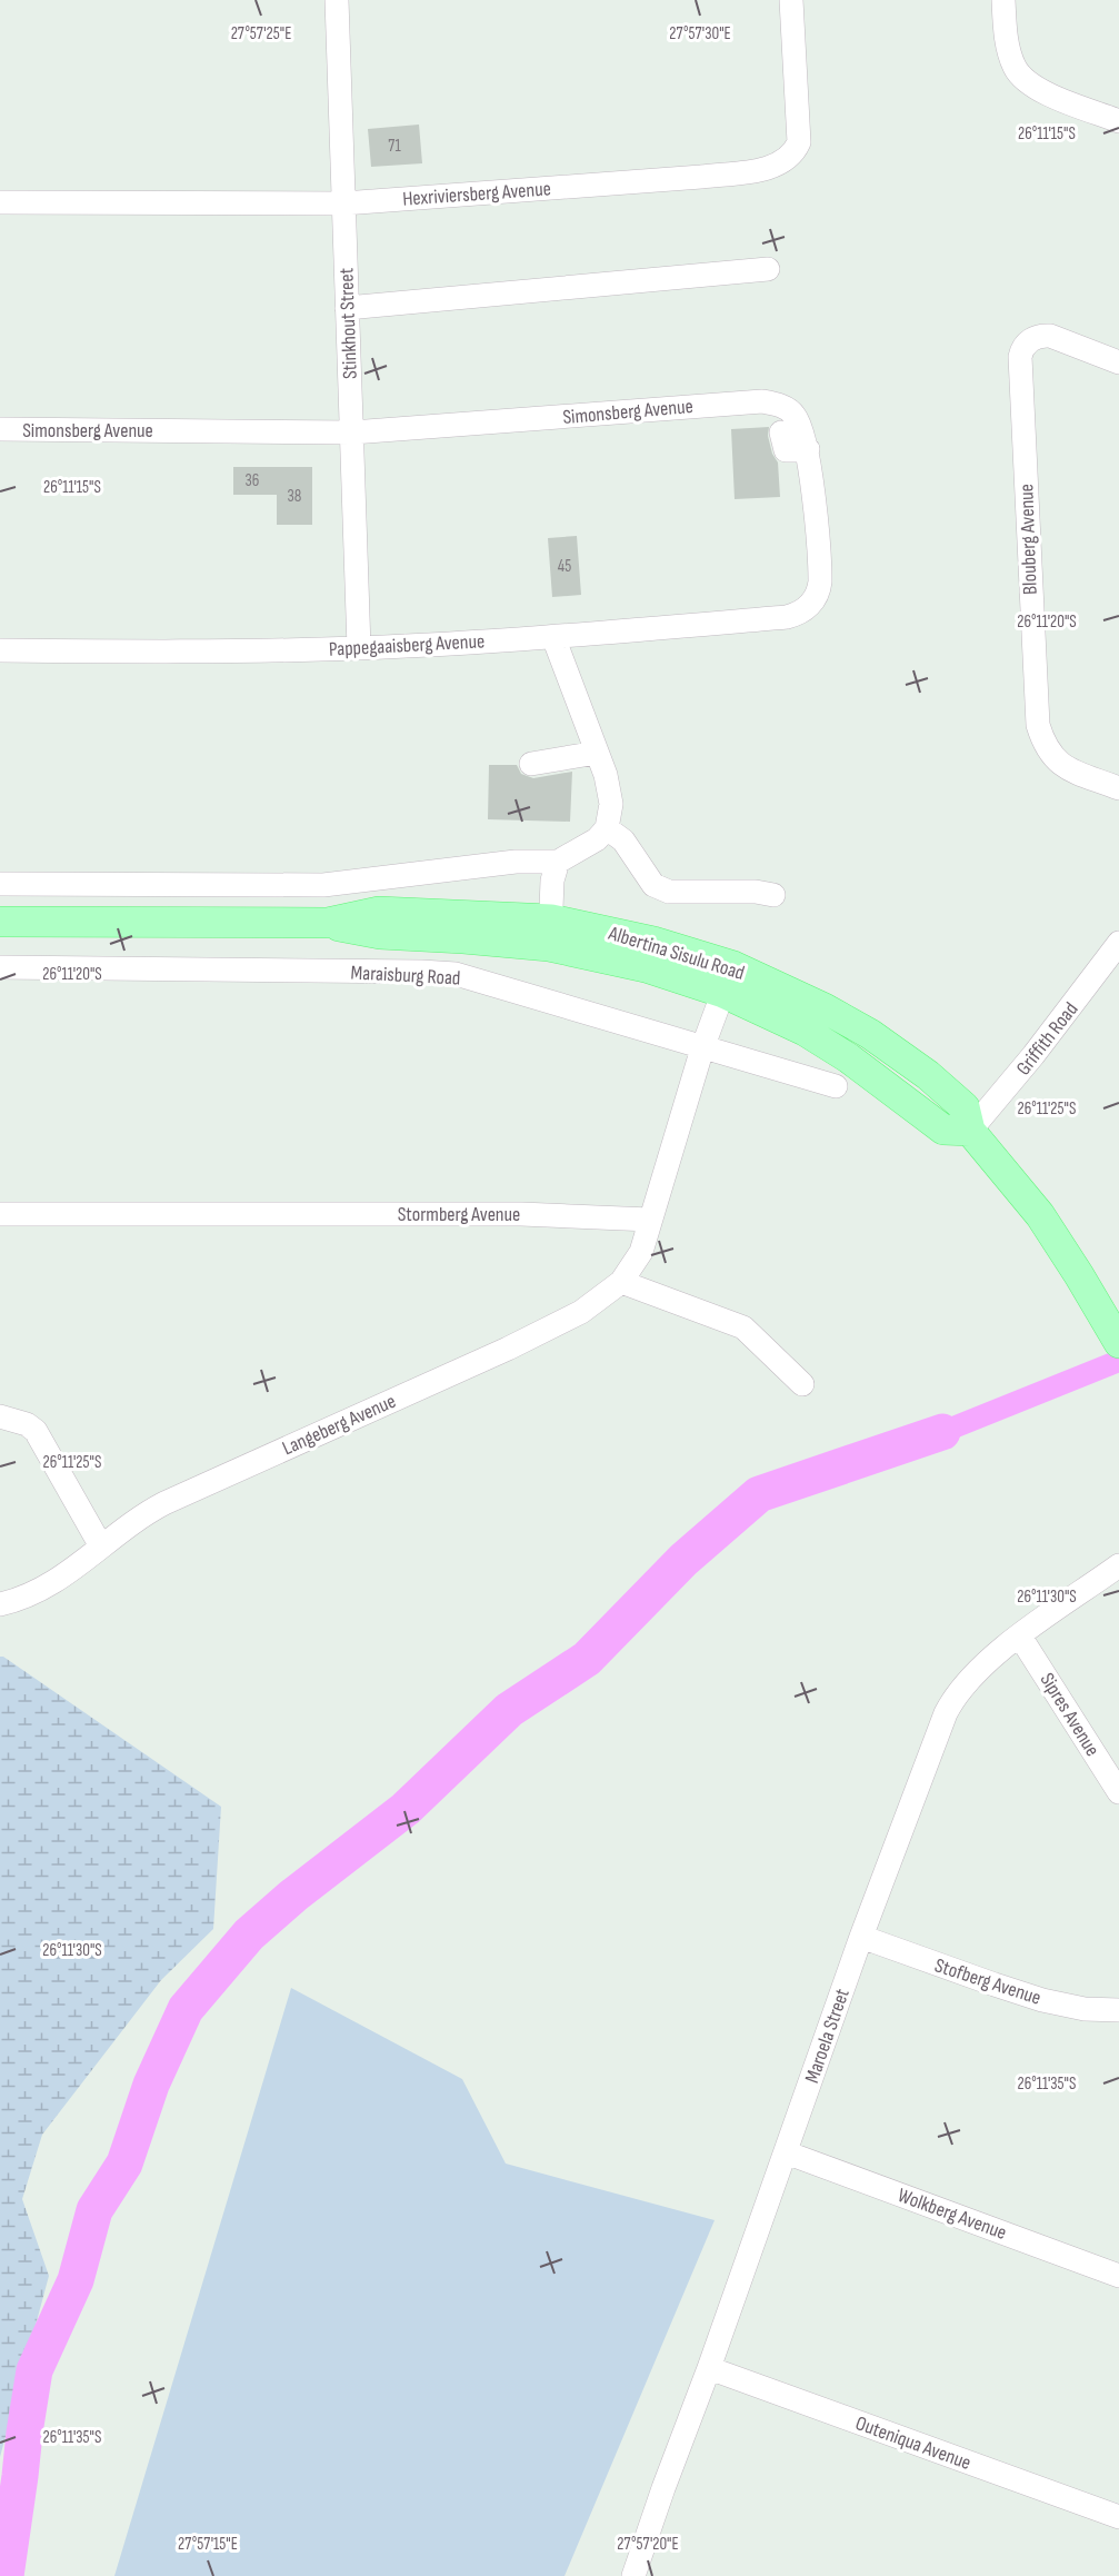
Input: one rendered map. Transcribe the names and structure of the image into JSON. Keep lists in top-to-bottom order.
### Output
{
  "streets": {
    "main road": ["Albertina Sisulu Road"],
    "street": [
      "Hexriviersberg Avenue",
      "Stinkhout Street",
      "Simonsberg Avenue",
      "Blouberg Avenue",
      "Pappegaaisberg Avenue",
      "Maraisburg Road",
      "Griffith Road",
      "Stormberg Avenue",
      "Langeberg Avenue",
      "Sipres Avenue",
      "Stofberg Avenue",
      "Maroela Street",
      "Wolkberg Avenue",
      "Outeniqua Avenue"
    ]
  },
  "crossings": [
    ["Hexriviersberg Avenue", "Stinkhout Street"],
    ["Stinkhout Street", "Simonsberg Avenue"],
    ["Stinkhout Street", "Pappegaaisberg Avenue"],
    ["Simonsberg Avenue", "Pappegaaisberg Avenue"],
    ["Albertina Sisulu Road", "Griffith Road"],
    ["Stormberg Avenue", "Langeberg Avenue"],
    ["Sipres Avenue", "Maroela Street"],
    ["Stofberg Avenue", "Maroela Street"],
    ["Maroela Street", "Wolkberg Avenue"],
    ["Maroela Street", "Outeniqua Avenue"]
  ],
  "house_numbers": [
    "71",
    "36",
    "38",
    "45"
  ],
  "coordinates": [
    "27°57'25\"E",
    "27°57'30\"E",
    "26°11'15\"S",
    "26°11'20\"S",
    "26°11'25\"S",
    "26°11'30\"S",
    "26°11'35\"S",
    "27°57'15\"E",
    "27°57'20\"E"
  ]
}
